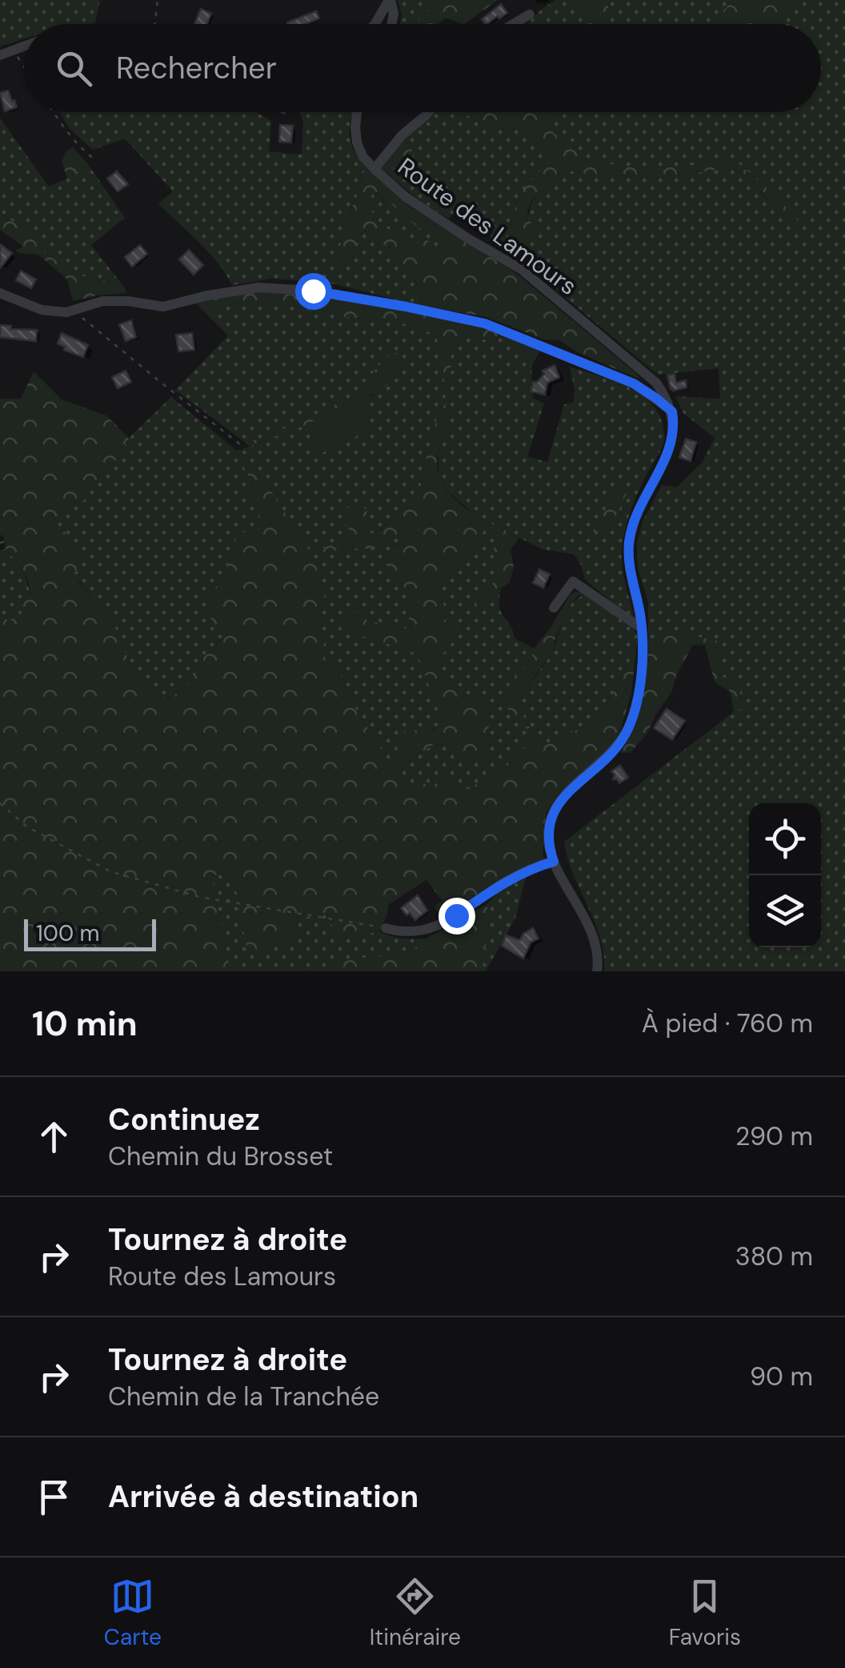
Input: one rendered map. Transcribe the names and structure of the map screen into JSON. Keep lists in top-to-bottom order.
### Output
{
  "streets": {
    "street": ["Route des Lamours"]
  },
  "scale_bar": "100 m",
  "page": {
    "search": "Rechercher",
    "scale": "100 m",
    "heading": ["10 min", "À pied · 760 m"],
    "list": [
      ["Continuez", "Chemin du Brosset", "290 m"],
      ["Tournez à droite", "Route des Lamours", "380 m"],
      ["Tournez à droite", "Chemin de la Tranchée", "90 m"],
      "Arrivée à destination"
    ],
    "nav": ["Carte", "Itinéraire", "Favoris"]
  }
}
